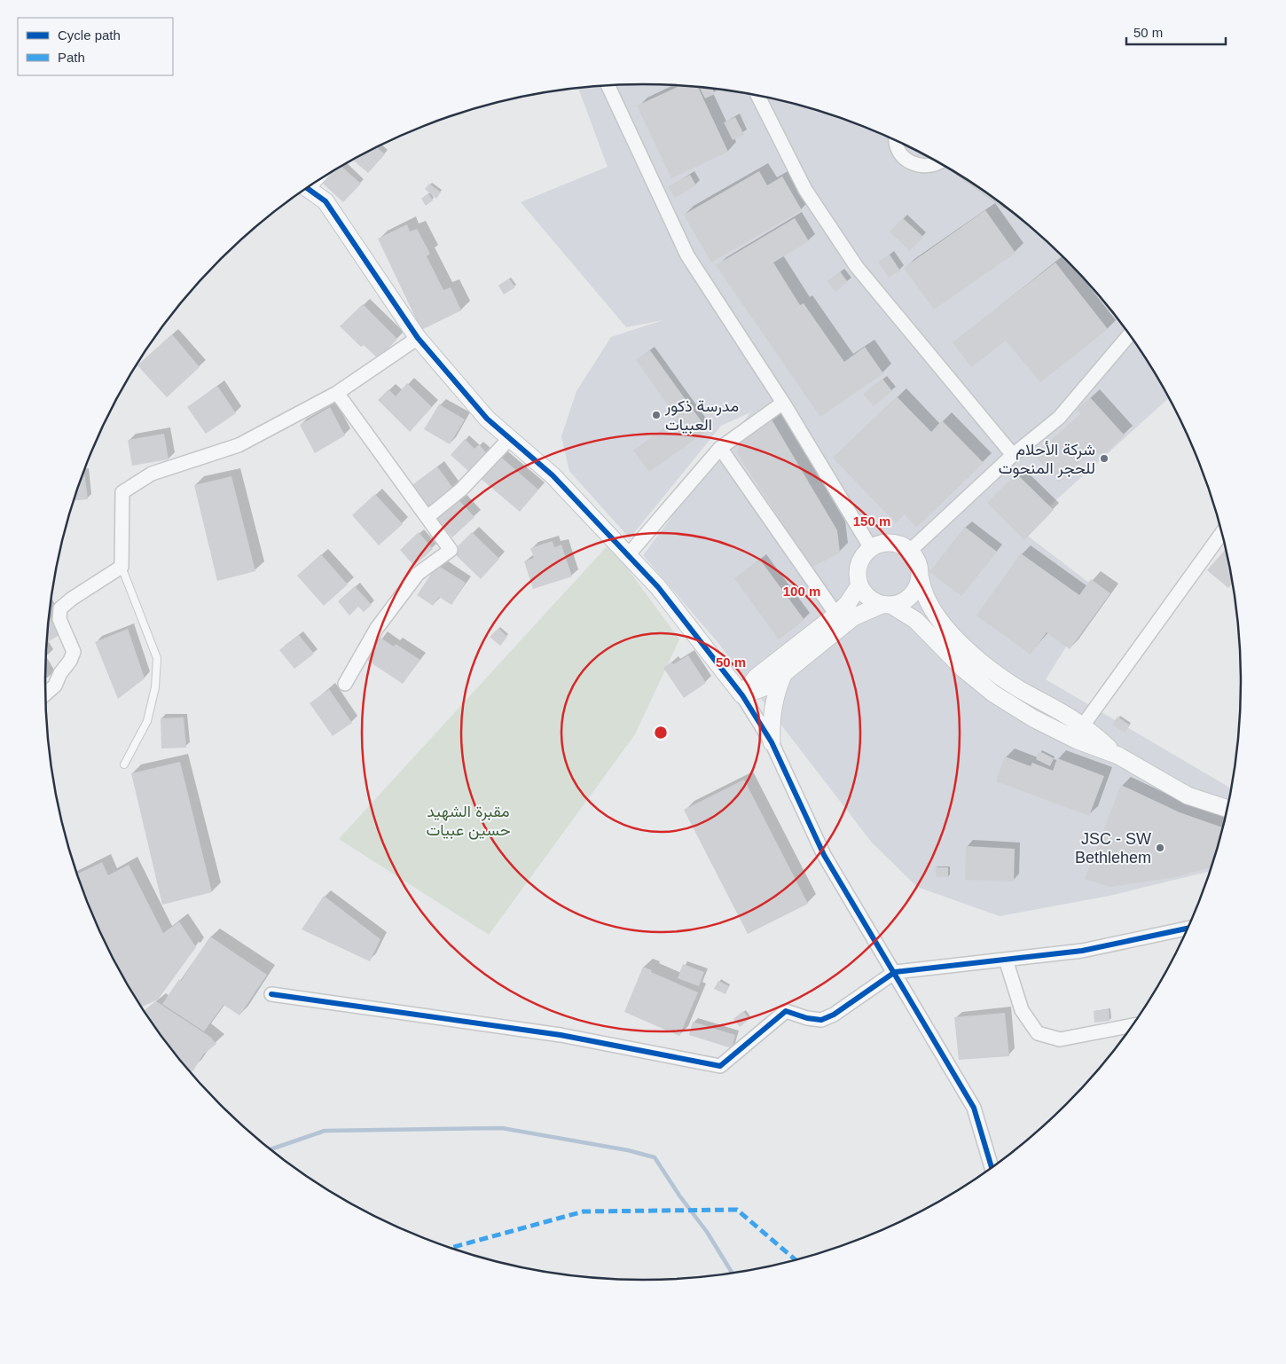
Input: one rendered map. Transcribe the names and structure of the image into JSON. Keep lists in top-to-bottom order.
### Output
{
  "parks": ["مقبرة الشهيد حسين عبيات"],
  "places": ["مدرسة ذكور العبيات", "شركة الأحلام للحجر المنحوت", "JSC - SW Bethlehem"],
  "legend": ["Cycle path", "Path"],
  "scale_bar": "50 m",
  "rings": ["150 m", "100 m", "50 m"]
}
